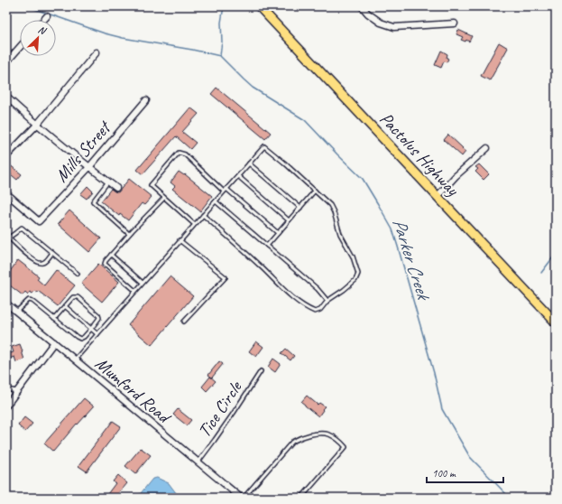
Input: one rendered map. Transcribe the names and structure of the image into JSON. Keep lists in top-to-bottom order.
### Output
{
  "streets": {
    "main road": ["Pactolus Highway"],
    "street": ["Mills Street", "Mumford Road"],
    "lane": ["Tice Circle"]
  },
  "crossings": [
    ["Mumford Road", "Tice Circle"]
  ],
  "water": ["Parker Creek"],
  "scale_bar": "100 m",
  "north": "top right"
}
